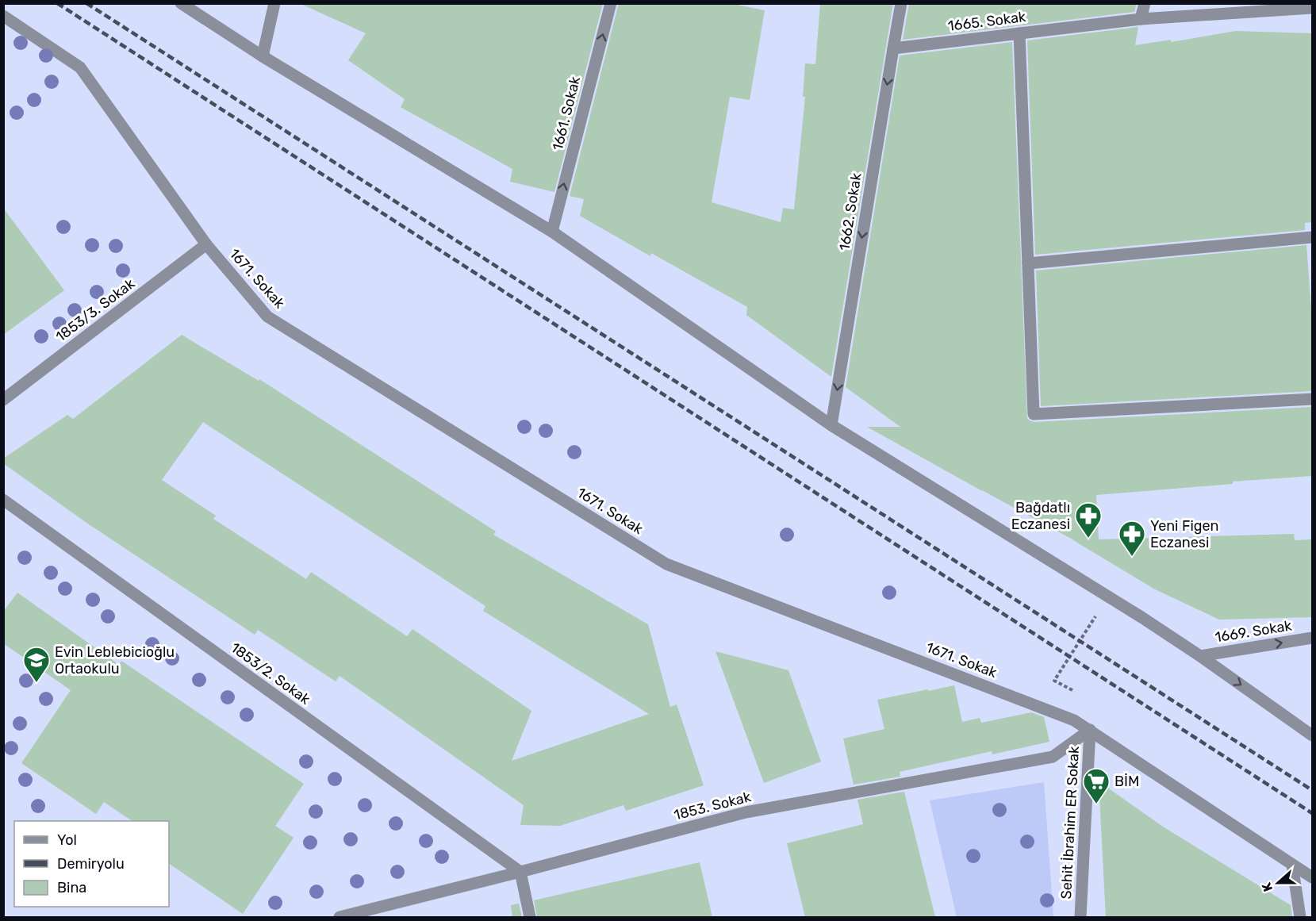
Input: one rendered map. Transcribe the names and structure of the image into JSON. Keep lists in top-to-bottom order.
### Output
{
  "streets": {
    "street": [
      "1665. Sokak",
      "1661. Sokak",
      "1662. Sokak",
      "1671. Sokak",
      "1853/3. Sokak",
      "1669. Sokak",
      "1853/2. Sokak",
      "1853. Sokak",
      "Sehit İbrahim ER Sokak"
    ]
  },
  "crossings": [
    ["1665. Sokak", "1662. Sokak"],
    ["1671. Sokak", "1853/3. Sokak"],
    ["1671. Sokak", "1853. Sokak"],
    ["1671. Sokak", "Sehit İbrahim ER Sokak"],
    ["1853/2. Sokak", "1853. Sokak"],
    ["1853. Sokak", "Sehit İbrahim ER Sokak"]
  ],
  "one_way": ["1661. Sokak", "1662. Sokak", "1669. Sokak"],
  "places": {
    "pharmacy": ["Bağdatlı Eczanesi", "Yeni Figen Eczanesi"],
    "school or university": ["Evin Leblebicioğlu Ortaokulu"],
    "supermarket": ["BİM"]
  },
  "legend": ["Yol", "Demiryolu", "Bina"],
  "north": "left"
}
